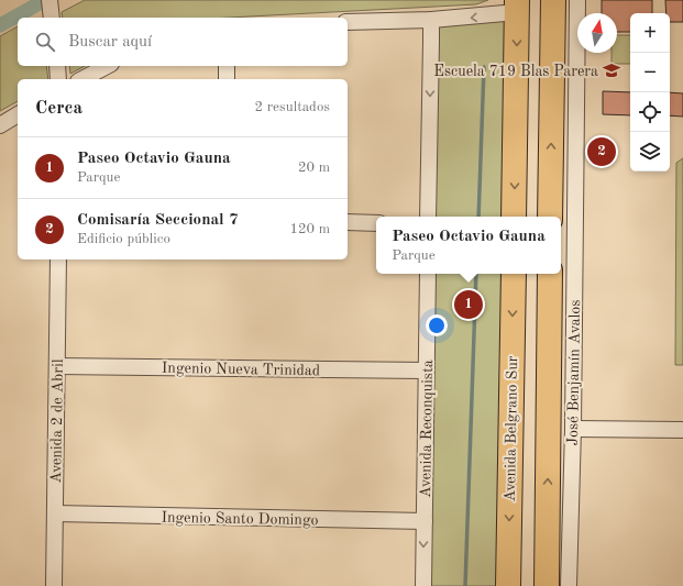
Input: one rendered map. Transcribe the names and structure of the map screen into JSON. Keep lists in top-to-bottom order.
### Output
{
  "streets": {
    "highway": ["Avenida Belgrano Sur"],
    "street": [
      "Ingenio Nueva Trinidad",
      "José Benjamín Avalos",
      "Avenida 2 de Abril",
      "Avenida Reconquista",
      "Ingenio Santo Domingo"
    ]
  },
  "crossings": [
    ["Ingenio Nueva Trinidad", "Avenida 2 de Abril"],
    ["Ingenio Nueva Trinidad", "Avenida Reconquista"],
    ["Avenida 2 de Abril", "Ingenio Santo Domingo"],
    ["Avenida Reconquista", "Ingenio Santo Domingo"]
  ],
  "places": {
    "school or university": ["Escuela 719 Blas Parera"]
  },
  "north": "top",
  "page": {
    "map_buttons": ["+", "−"],
    "search": "Buscar aquí",
    "heading": ["Cerca", "2 resultados"],
    "pins": ["2", "1"],
    "list": [
      {
        "mark": "1",
        "name": "Paseo Octavio Gauna",
        "note": "Parque",
        "value": "20 m"
      },
      {
        "mark": "2",
        "name": "Comisaría Seccional 7",
        "note": "Edificio público",
        "value": "120 m"
      }
    ],
    "popup": ["Paseo Octavio Gauna", "Parque"]
  }
}
